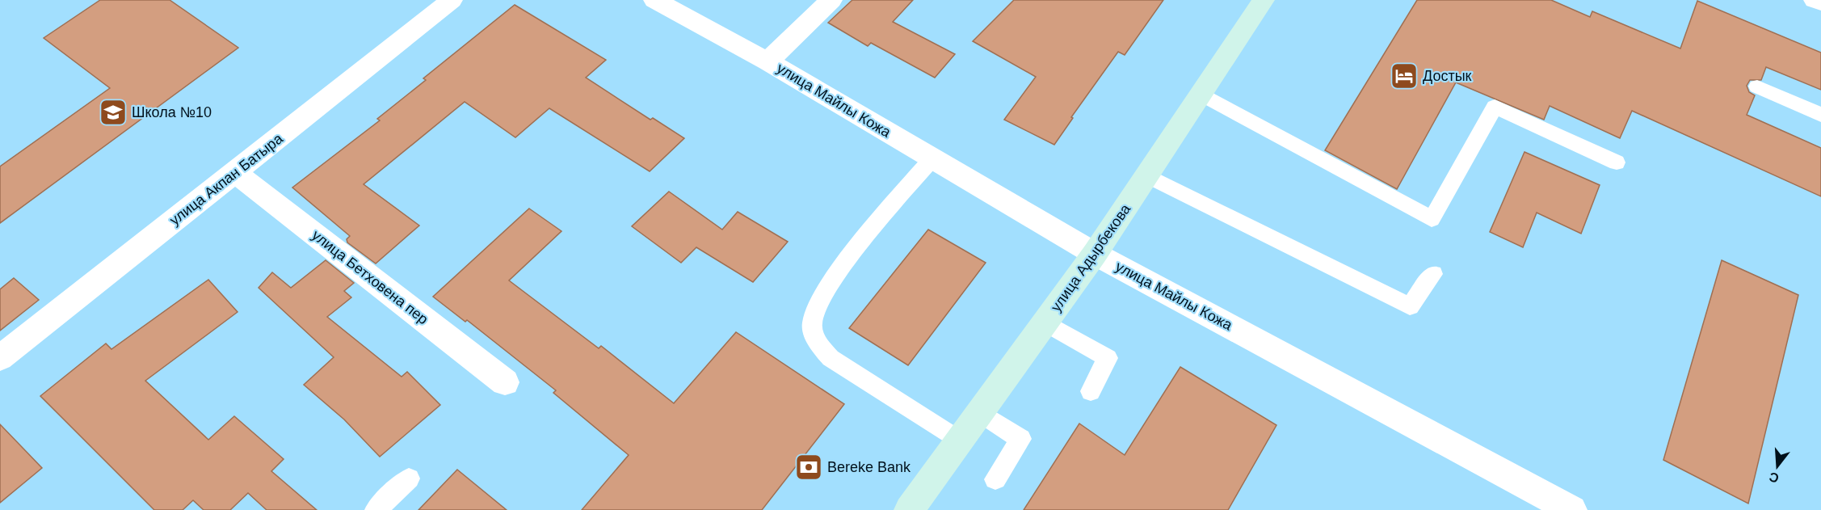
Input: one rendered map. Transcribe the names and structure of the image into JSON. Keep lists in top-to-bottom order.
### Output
{
  "streets": {
    "main road": ["улица Адырбекова"],
    "street": ["улица Майлы Кожа", "улица Акпан Батыра", "улица Бетховена пер"]
  },
  "crossings": [
    ["улица Майлы Кожа", "улица Адырбекова"],
    ["улица Акпан Батыра", "улица Бетховена пер"]
  ],
  "places": {
    "hotel": ["Достык"],
    "school or university": ["Школа №10"],
    "bank": ["Bereke Bank"]
  },
  "north": "bottom"
}
